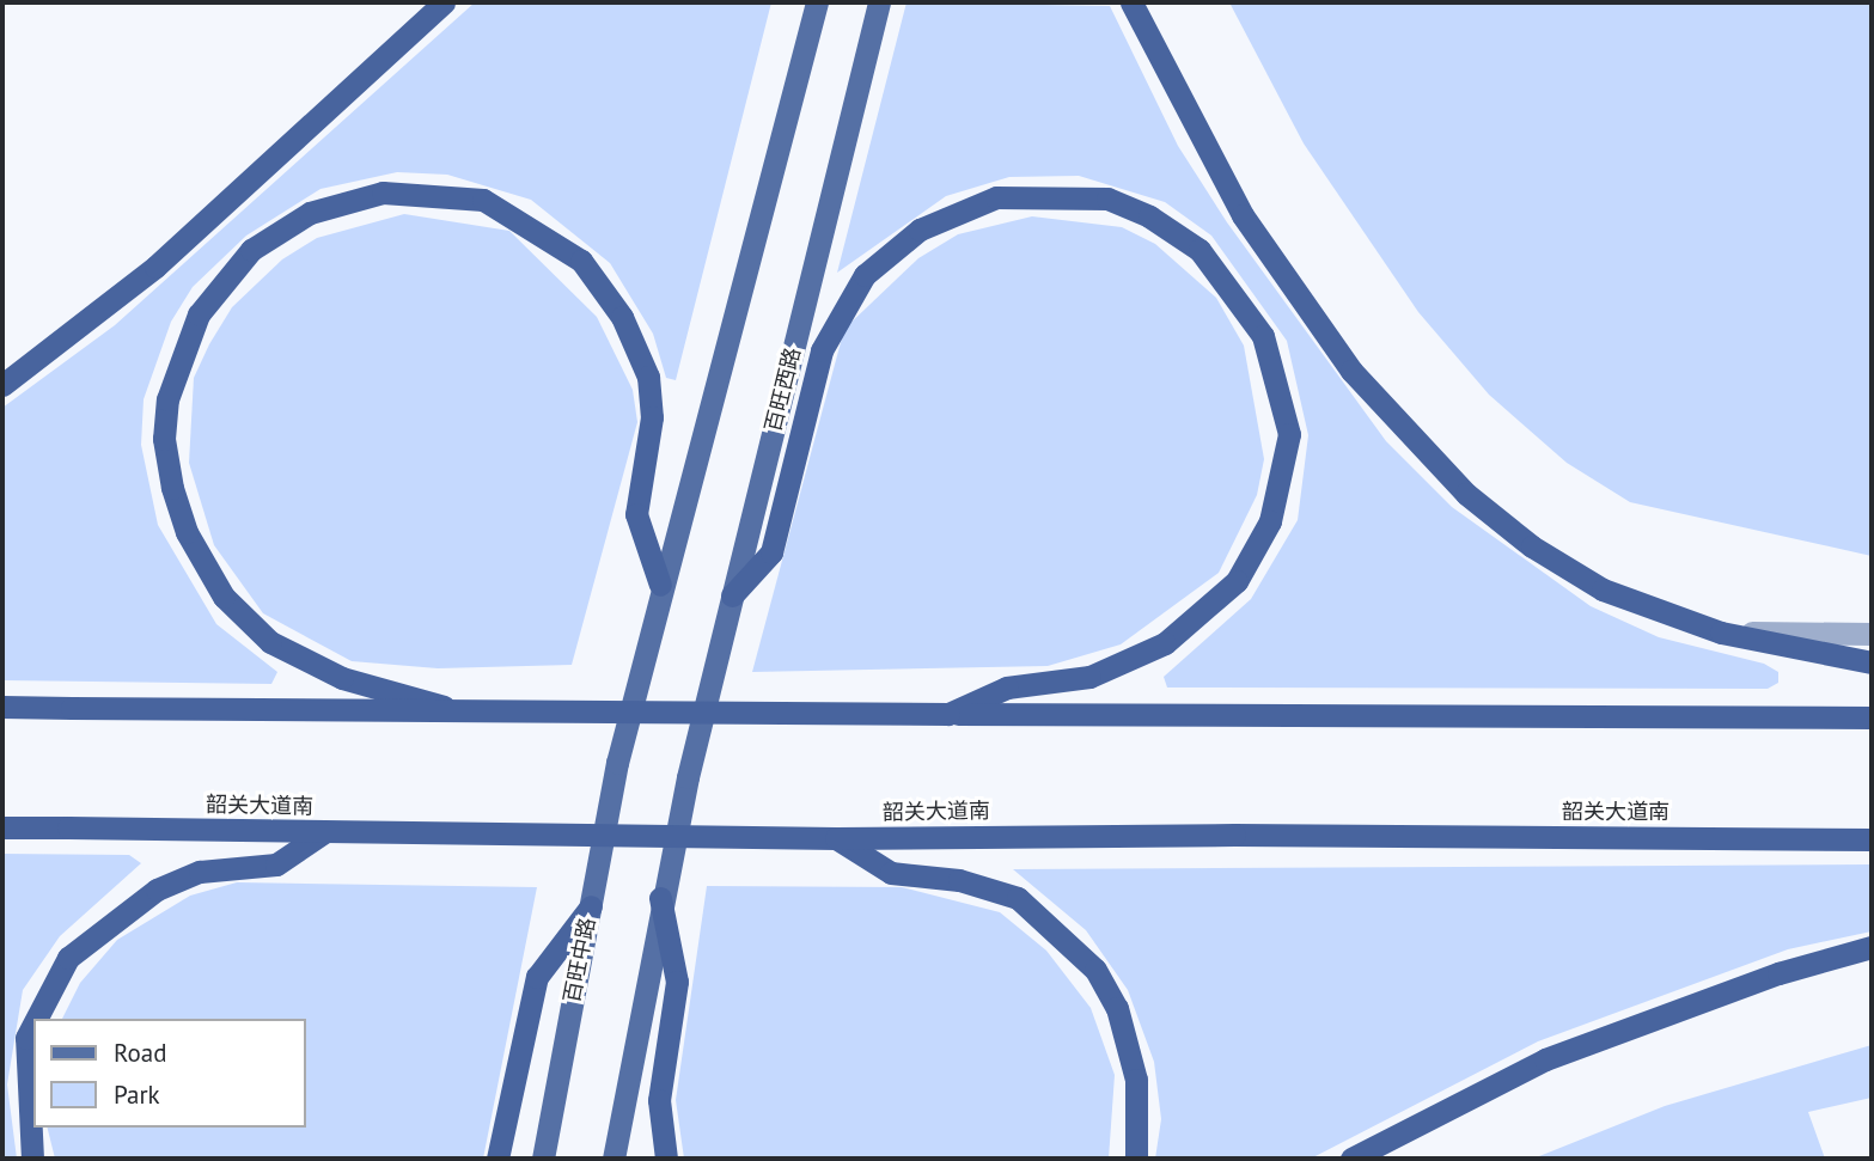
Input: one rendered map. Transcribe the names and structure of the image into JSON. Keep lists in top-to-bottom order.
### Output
{
  "streets": {
    "highway": ["韶关大道南"],
    "main road": ["百旺西路", "百旺中路"]
  },
  "legend": ["Road", "Park"]
}
